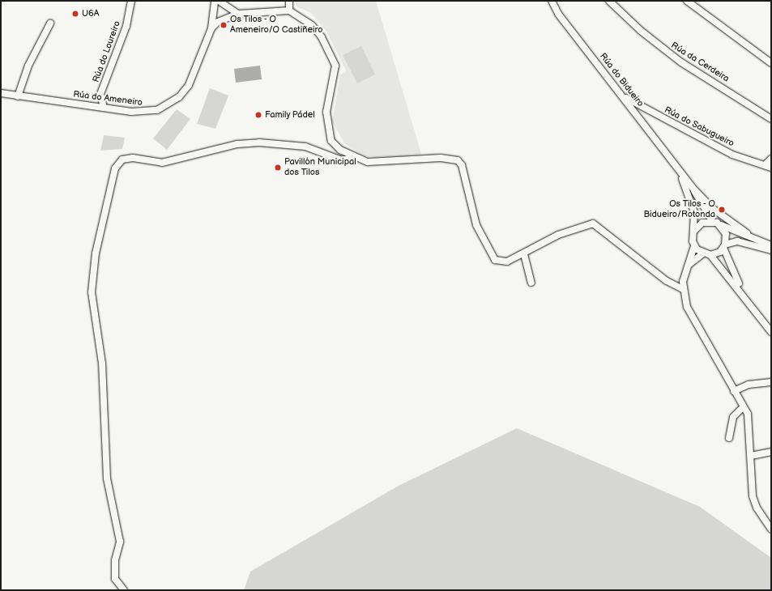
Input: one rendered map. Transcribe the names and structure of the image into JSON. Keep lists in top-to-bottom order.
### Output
{
  "streets": {
    "street": [
      "Rúa do Loureiro",
      "Rúa da Cerdeira",
      "Rúa do Bidueiro",
      "Rúa do Ameneiro",
      "Rúa do Sabugueiro"
    ]
  },
  "crossings": [
    ["Rúa do Loureiro", "Rúa do Ameneiro"],
    ["Rúa do Bidueiro", "Rúa do Sabugueiro"]
  ],
  "places": [
    "U6A",
    "Os Tilos - O Ameneiro/O Castiñeiro",
    "Family Pádel",
    "Pavillón Municipal dos Tilos",
    "Os Tilos - O Bidueiro/Rotonda"
  ]
}
